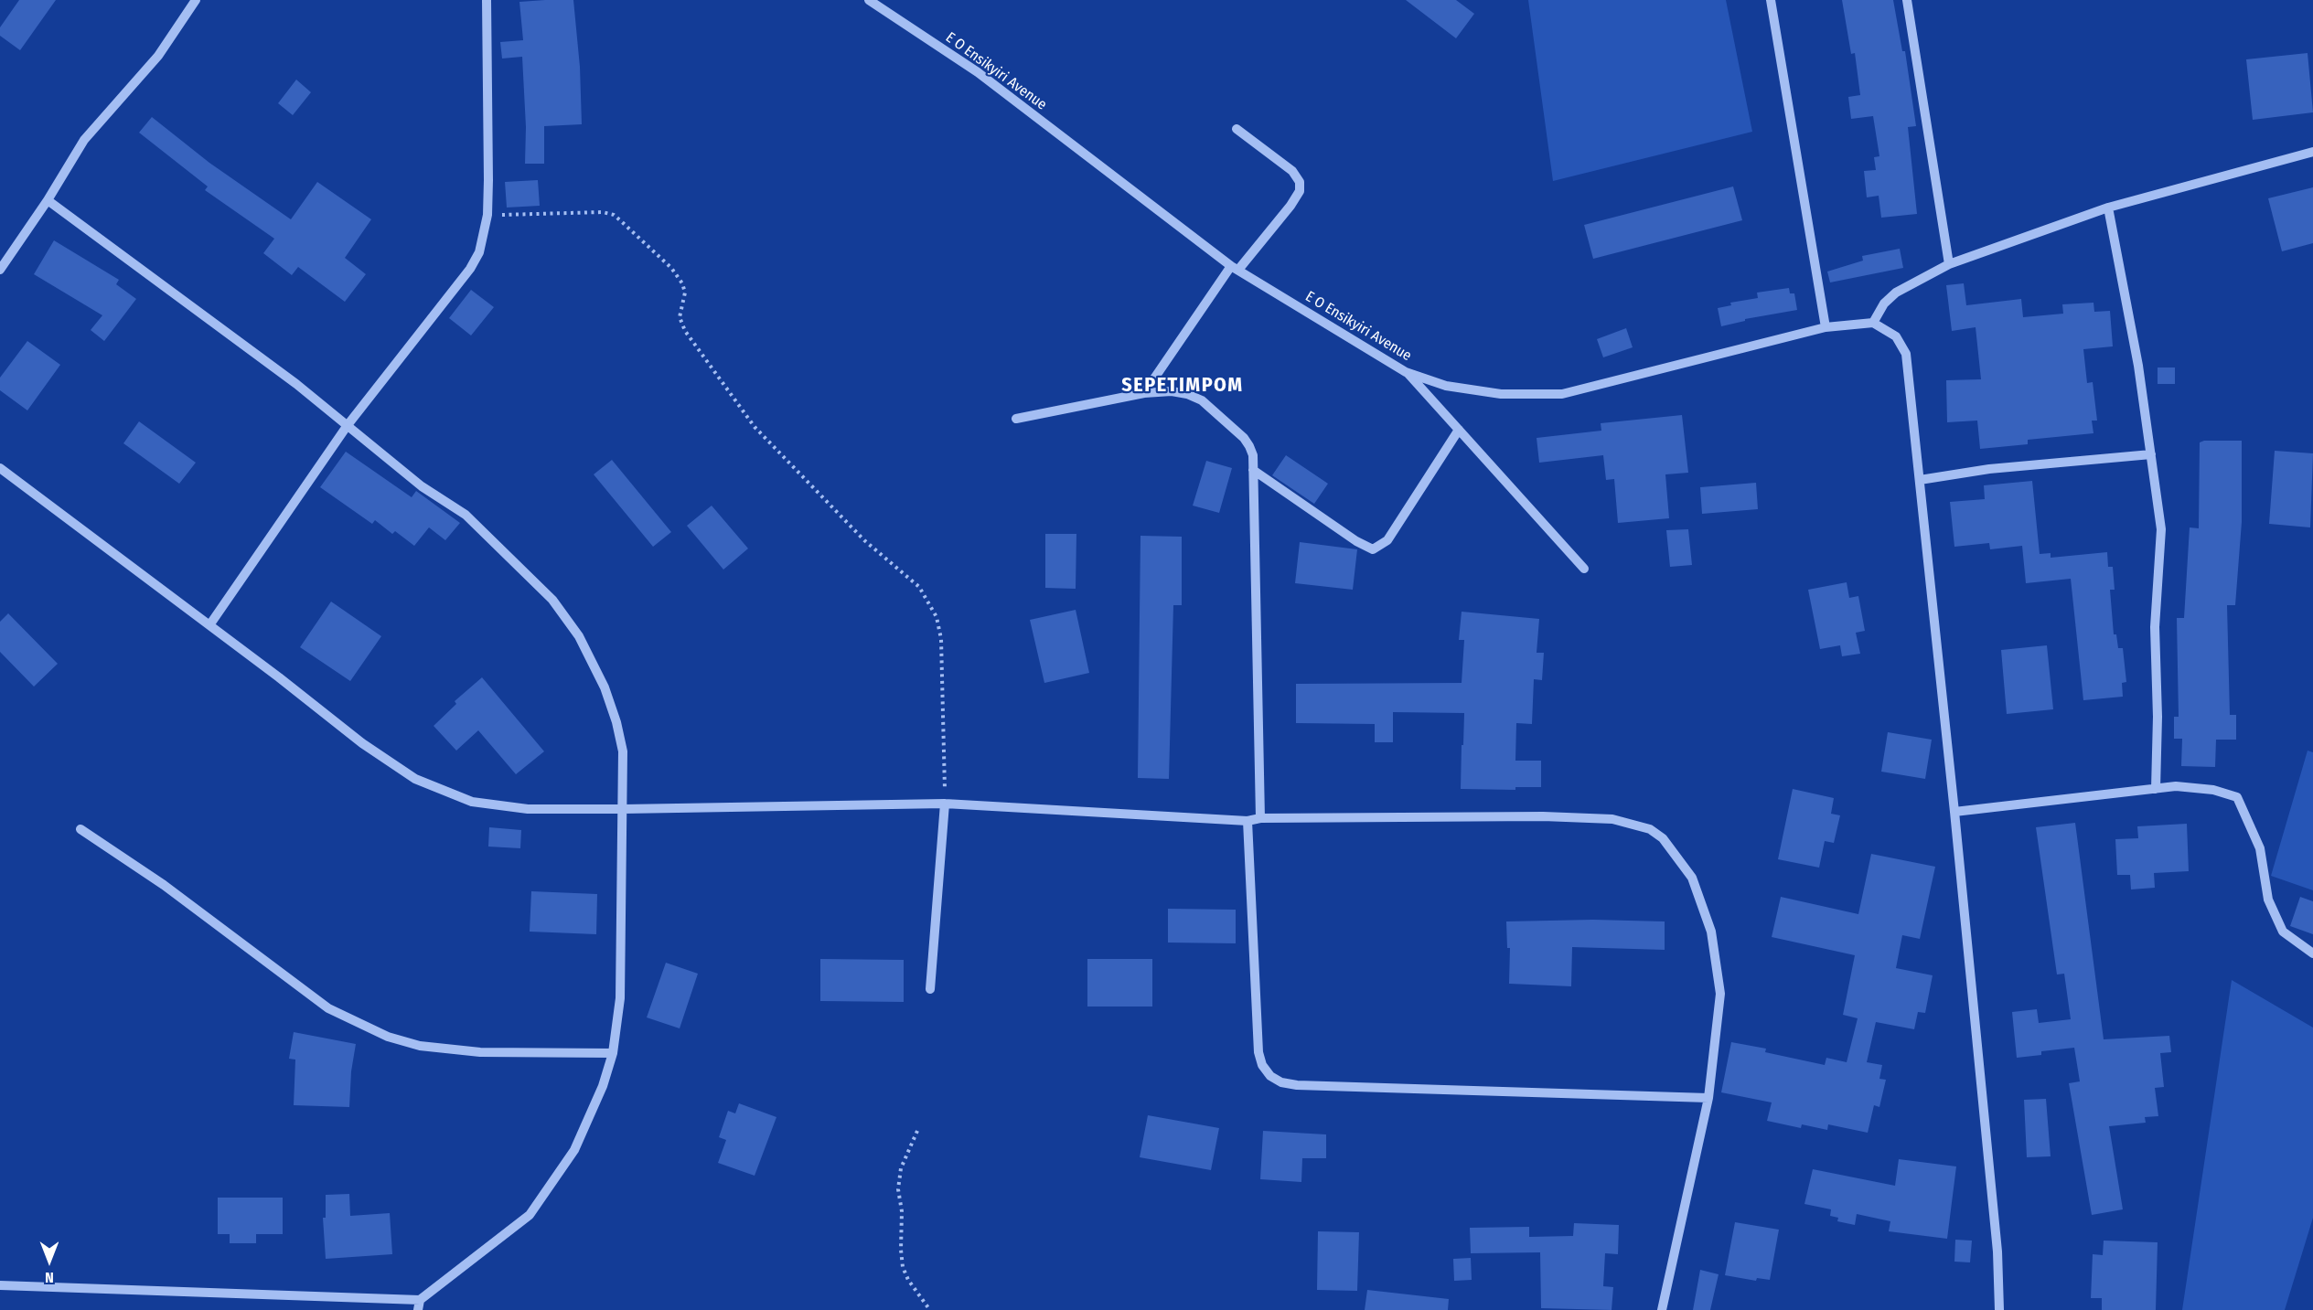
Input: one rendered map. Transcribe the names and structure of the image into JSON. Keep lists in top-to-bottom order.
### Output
{
  "streets": {
    "street": ["E O Ensikyiri Avenue"]
  },
  "districts": ["SEPETIMPOM"],
  "north": "bottom"
}
